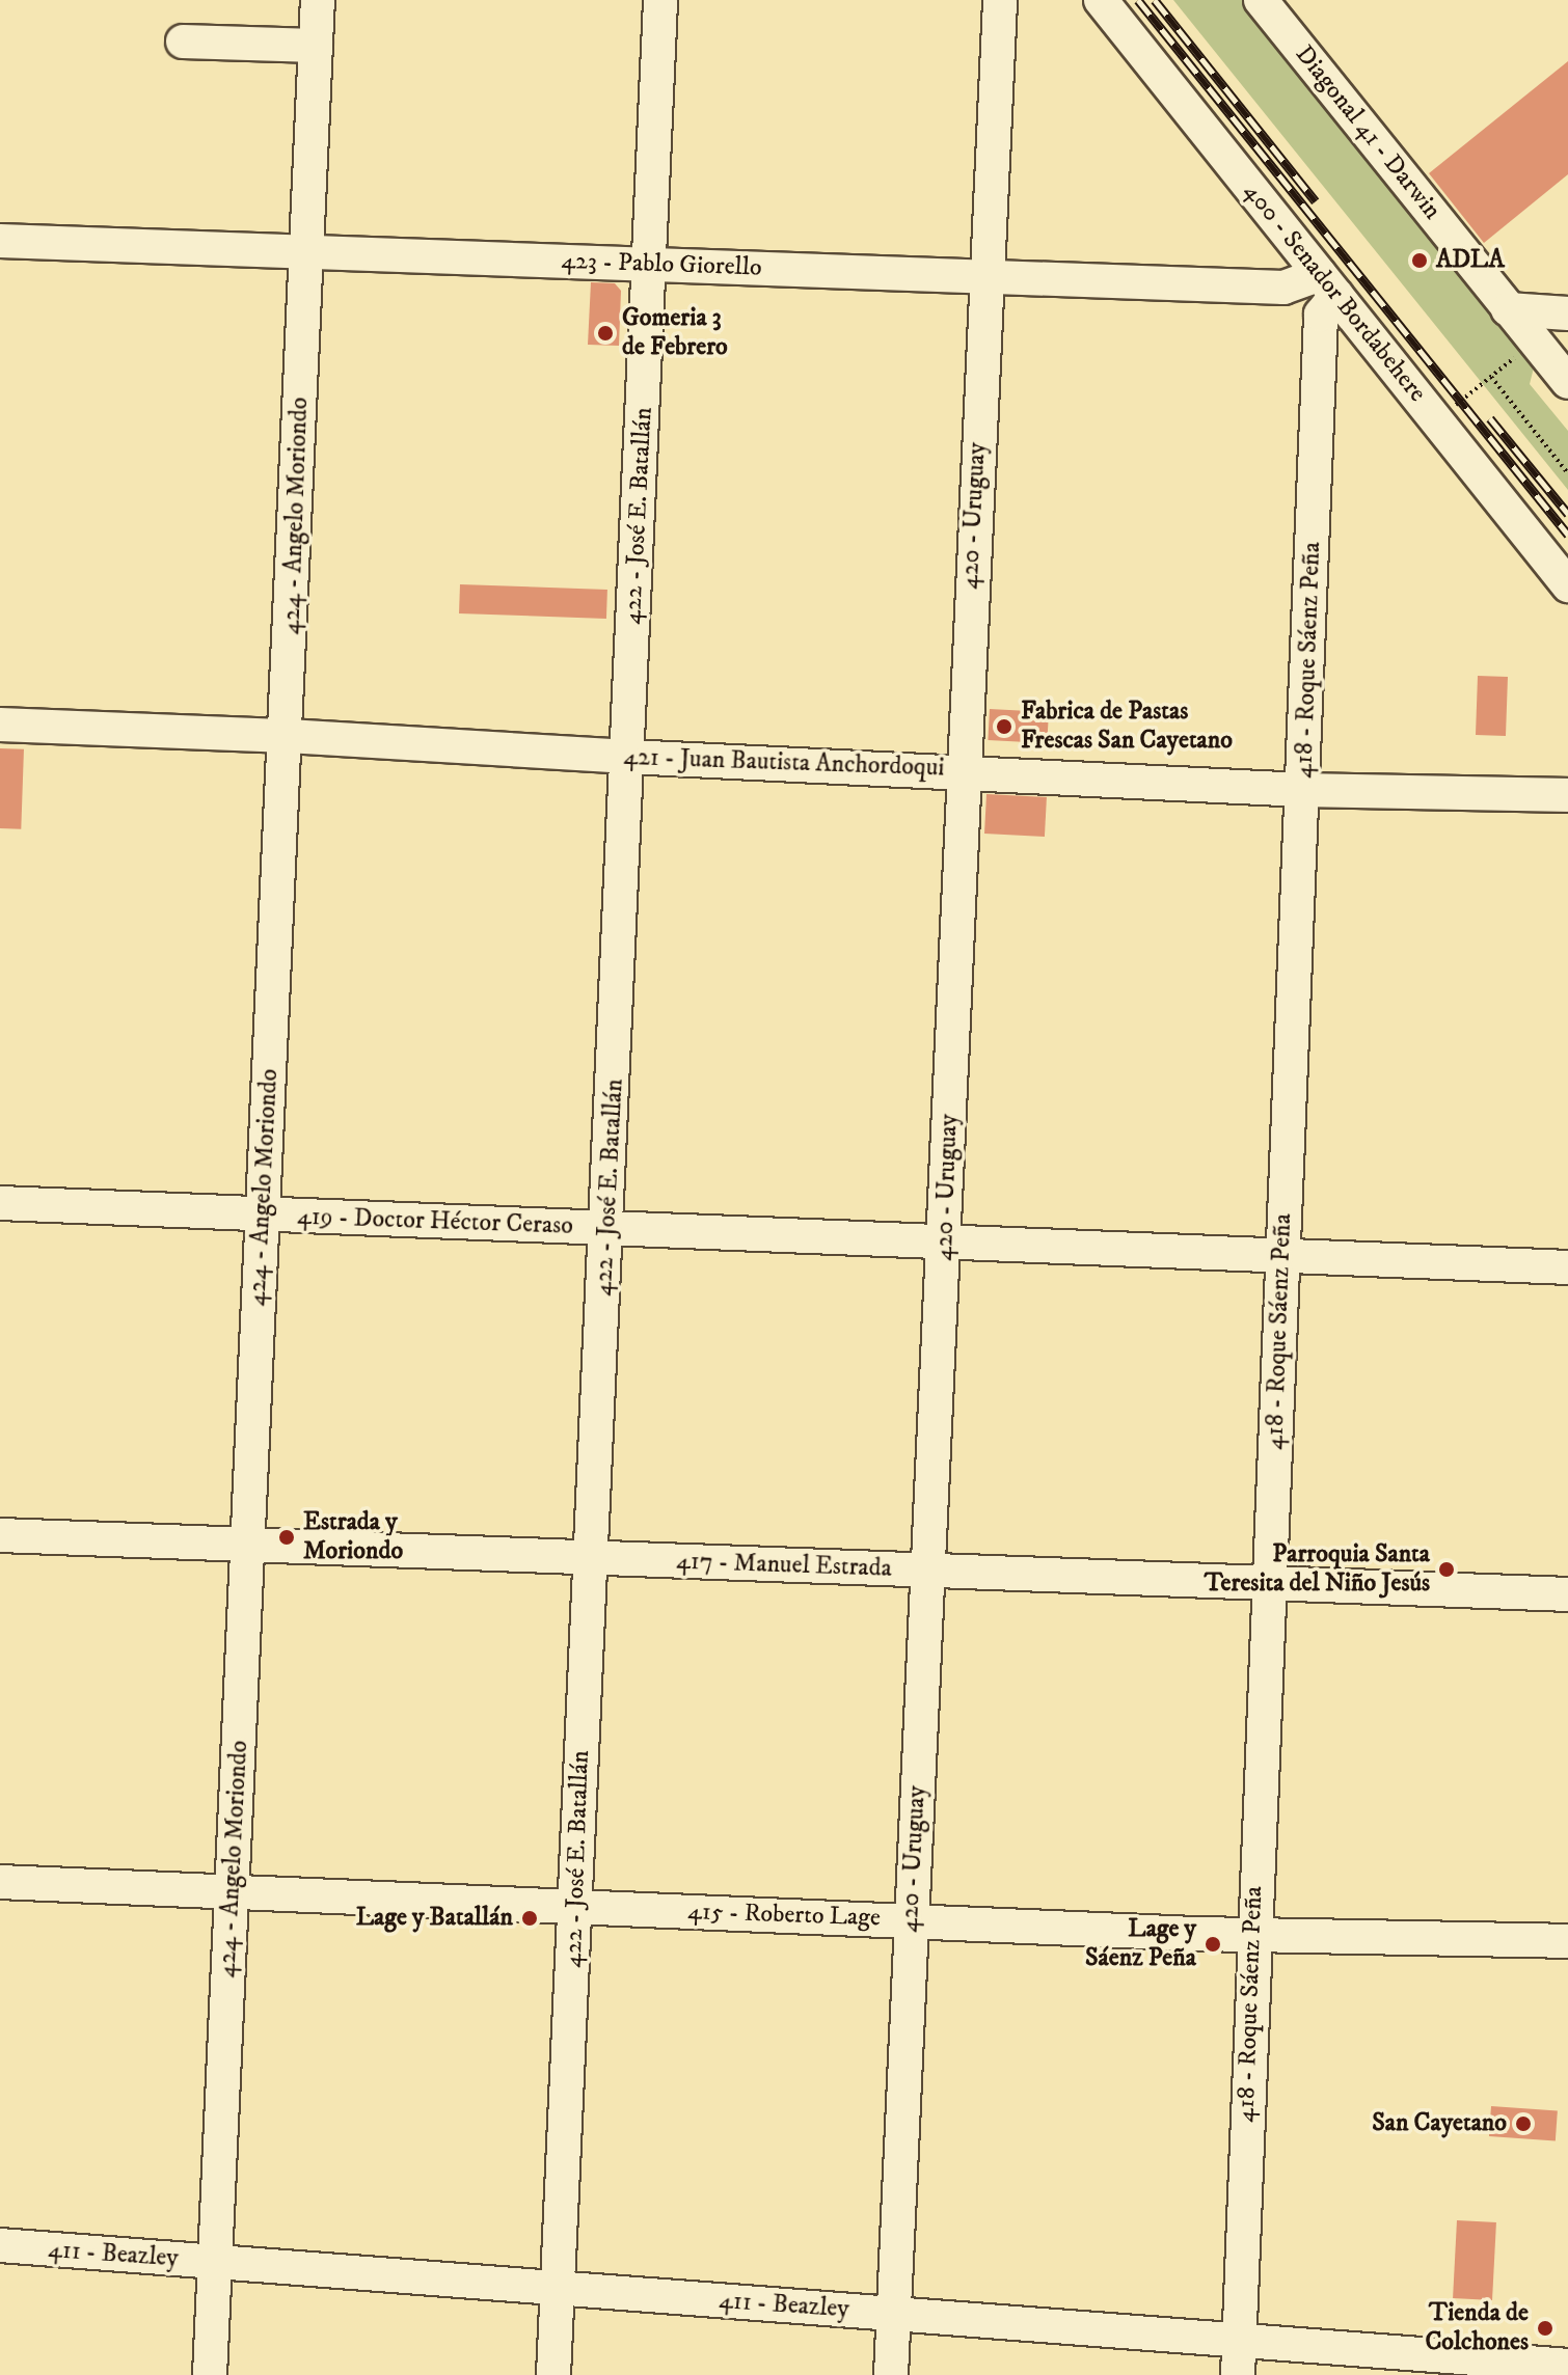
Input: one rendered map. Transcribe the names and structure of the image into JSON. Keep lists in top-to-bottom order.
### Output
{
  "streets": {
    "street": [
      "Diagonal 41 - Darwin",
      "423 - Pablo Giorello",
      "400 - Senador Bordabehere",
      "424 - Angelo Moriondo",
      "422 - José E. Batallán",
      "420 - Uruguay",
      "418 - Roque Sáenz Peña",
      "421 - Juan Bautista Anchordoqui",
      "419 - Doctor Héctor Ceraso",
      "417 - Manuel Estrada",
      "415 - Roberto Lage",
      "411 - Beazley"
    ]
  },
  "crossings": [
    ["423 - Pablo Giorello", "400 - Senador Bordabehere"],
    ["423 - Pablo Giorello", "424 - Angelo Moriondo"],
    ["423 - Pablo Giorello", "422 - José E. Batallán"],
    ["423 - Pablo Giorello", "420 - Uruguay"],
    ["423 - Pablo Giorello", "418 - Roque Sáenz Peña"],
    ["400 - Senador Bordabehere", "418 - Roque Sáenz Peña"],
    ["424 - Angelo Moriondo", "421 - Juan Bautista Anchordoqui"],
    ["424 - Angelo Moriondo", "419 - Doctor Héctor Ceraso"],
    ["424 - Angelo Moriondo", "417 - Manuel Estrada"],
    ["424 - Angelo Moriondo", "415 - Roberto Lage"],
    ["424 - Angelo Moriondo", "411 - Beazley"],
    ["422 - José E. Batallán", "421 - Juan Bautista Anchordoqui"],
    ["422 - José E. Batallán", "419 - Doctor Héctor Ceraso"],
    ["422 - José E. Batallán", "417 - Manuel Estrada"],
    ["422 - José E. Batallán", "415 - Roberto Lage"],
    ["422 - José E. Batallán", "411 - Beazley"],
    ["420 - Uruguay", "421 - Juan Bautista Anchordoqui"],
    ["420 - Uruguay", "419 - Doctor Héctor Ceraso"],
    ["420 - Uruguay", "417 - Manuel Estrada"],
    ["420 - Uruguay", "415 - Roberto Lage"],
    ["420 - Uruguay", "411 - Beazley"],
    ["418 - Roque Sáenz Peña", "421 - Juan Bautista Anchordoqui"],
    ["418 - Roque Sáenz Peña", "419 - Doctor Héctor Ceraso"],
    ["418 - Roque Sáenz Peña", "417 - Manuel Estrada"],
    ["418 - Roque Sáenz Peña", "415 - Roberto Lage"],
    ["418 - Roque Sáenz Peña", "411 - Beazley"]
  ],
  "places": [
    "ADLA",
    "Gomeria 3 de Febrero",
    "Fabrica de Pastas Frescas San Cayetano",
    "Estrada y Moriondo",
    "Parroquia Santa Teresita del Niño Jesús",
    "Lage y Batallán",
    "Lage y Sáenz Peña",
    "San Cayetano",
    "Tienda de Colchones"
  ]
}
